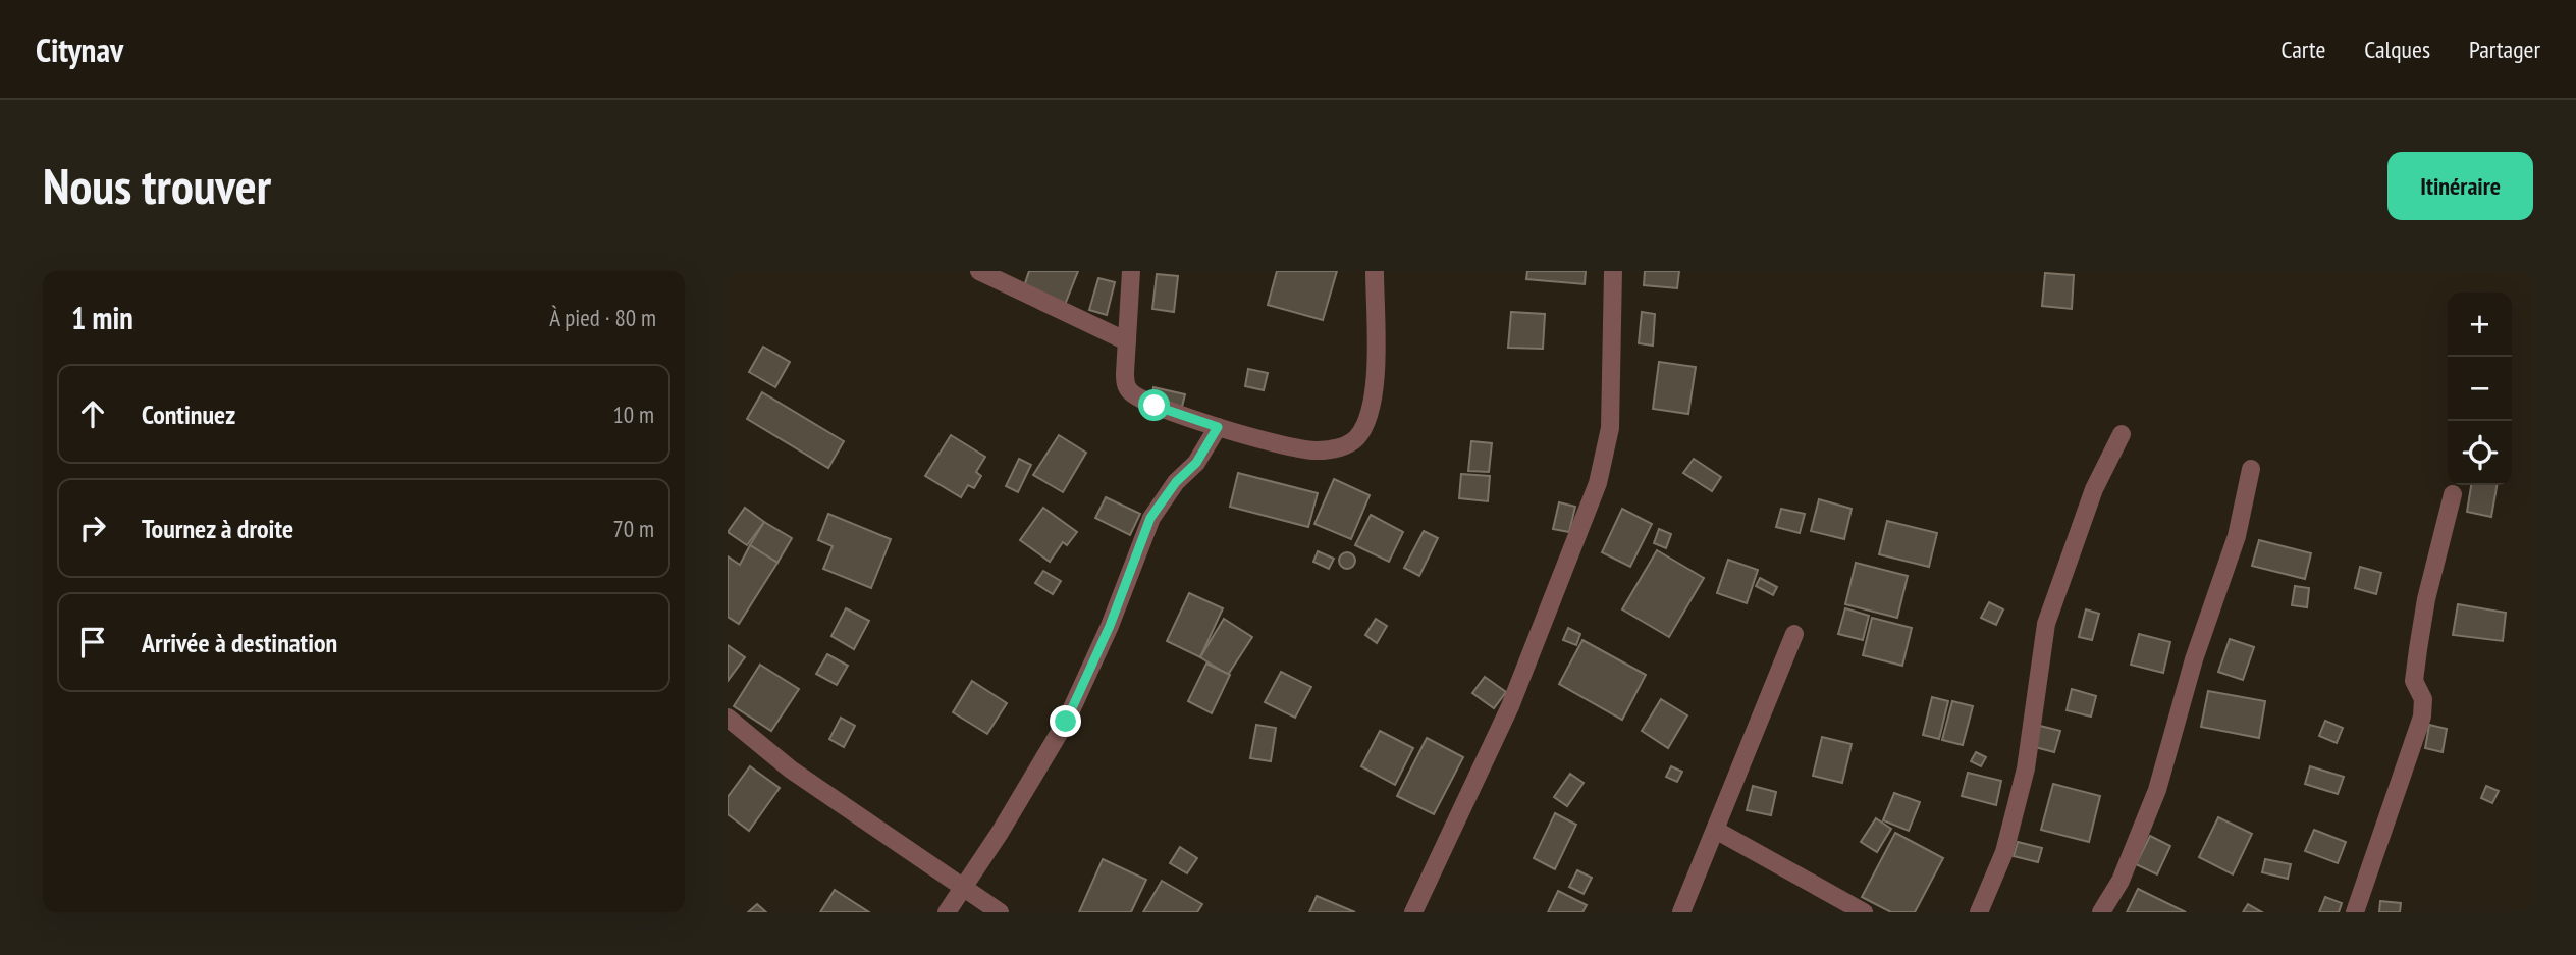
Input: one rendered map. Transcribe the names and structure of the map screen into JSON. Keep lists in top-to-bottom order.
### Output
{
  "page": {
    "header": "Citynav",
    "nav": ["Carte", "Calques", "Partager"],
    "buttons": "Itinéraire",
    "title": "Nous trouver",
    "heading": ["1 min", "À pied · 80 m"],
    "map_buttons": ["+", "−"],
    "list": [
      ["Continuez", "10 m"],
      ["Tournez à droite", "70 m"],
      "Arrivée à destination"
    ]
  }
}
